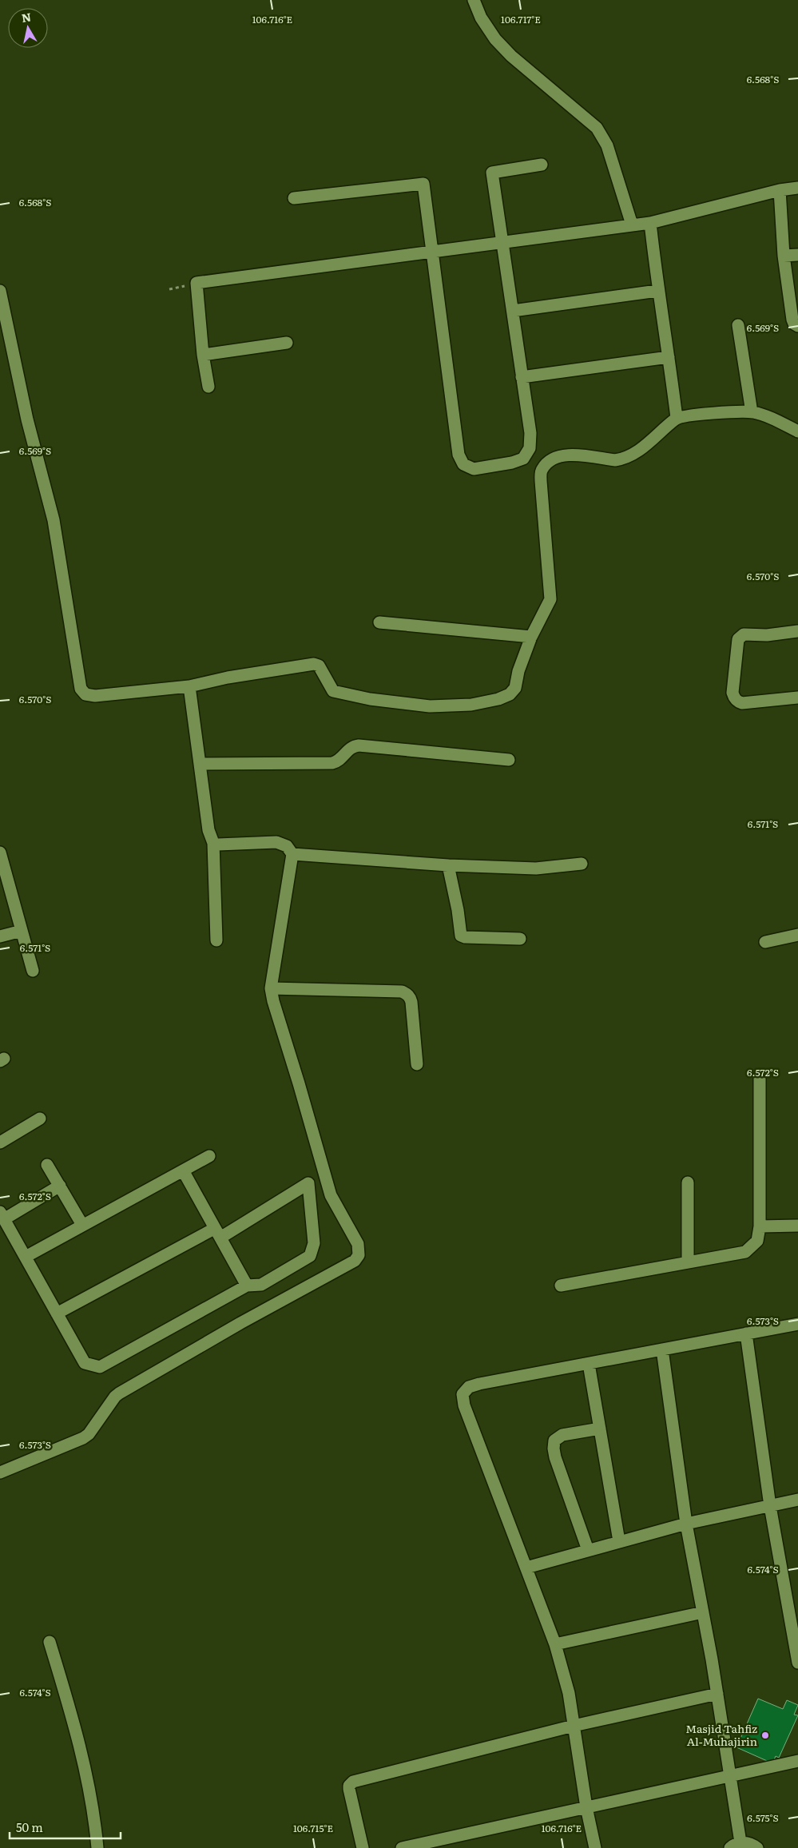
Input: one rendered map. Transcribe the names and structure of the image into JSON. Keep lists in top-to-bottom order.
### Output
{
  "places": ["Masjid Tahfiz Al-Muhajirin"],
  "scale_bar": "50 m",
  "north": "top",
  "coordinates": [
    "106.716°E",
    "106.717°E",
    "6.568°S",
    "6.569°S",
    "6.570°S",
    "6.571°S",
    "6.572°S",
    "6.573°S",
    "6.574°S",
    "6.575°S",
    "106.715°E"
  ]
}
